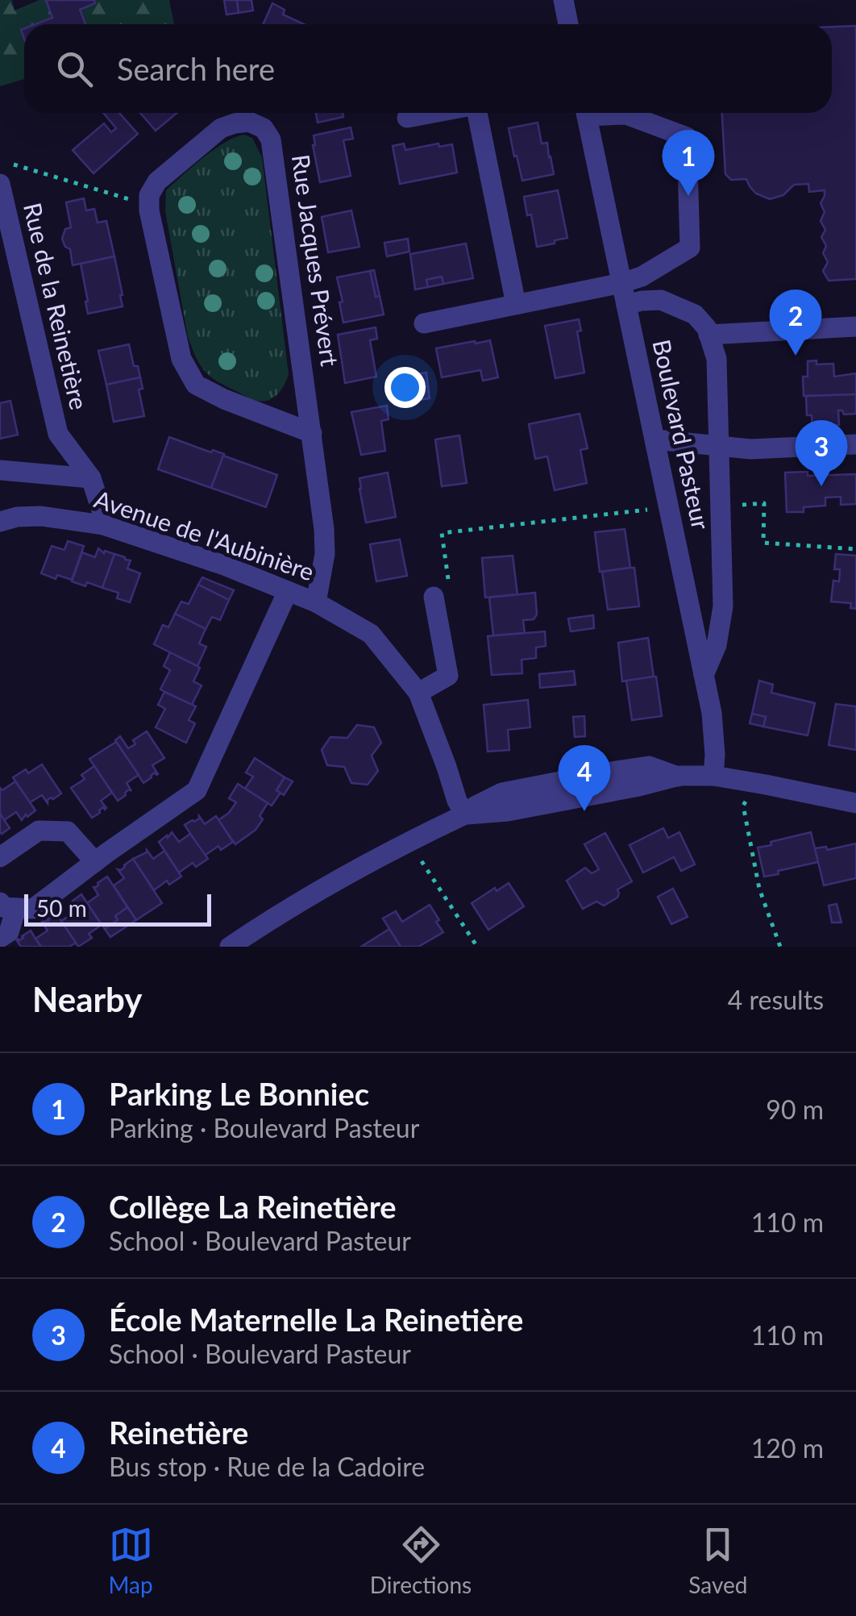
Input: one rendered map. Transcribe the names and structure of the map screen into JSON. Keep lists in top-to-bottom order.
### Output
{
  "streets": {
    "street": [
      "Rue Jacques Prévert",
      "Rue de la Reinetière",
      "Boulevard Pasteur",
      "Avenue de l'Aubinière"
    ]
  },
  "crossings": [
    ["Rue Jacques Prévert", "Avenue de l'Aubinière"],
    ["Rue de la Reinetière", "Avenue de l'Aubinière"]
  ],
  "scale_bar": "50 m",
  "page": {
    "search": "Search here",
    "pins": [
      "1",
      "2",
      "3",
      "4"
    ],
    "scale": "50 m",
    "heading": ["Nearby", "4 results"],
    "list": [
      {
        "mark": "1",
        "name": "Parking Le Bonniec",
        "note": "Parking · Boulevard Pasteur",
        "value": "90 m"
      },
      {
        "mark": "2",
        "name": "Collège La Reinetière",
        "note": "School · Boulevard Pasteur",
        "value": "110 m"
      },
      {
        "mark": "3",
        "name": "École Maternelle La Reinetière",
        "note": "School · Boulevard Pasteur",
        "value": "110 m"
      },
      {
        "mark": "4",
        "name": "Reinetière",
        "note": "Bus stop · Rue de la Cadoire",
        "value": "120 m"
      }
    ],
    "nav": ["Map", "Directions", "Saved"]
  }
}
